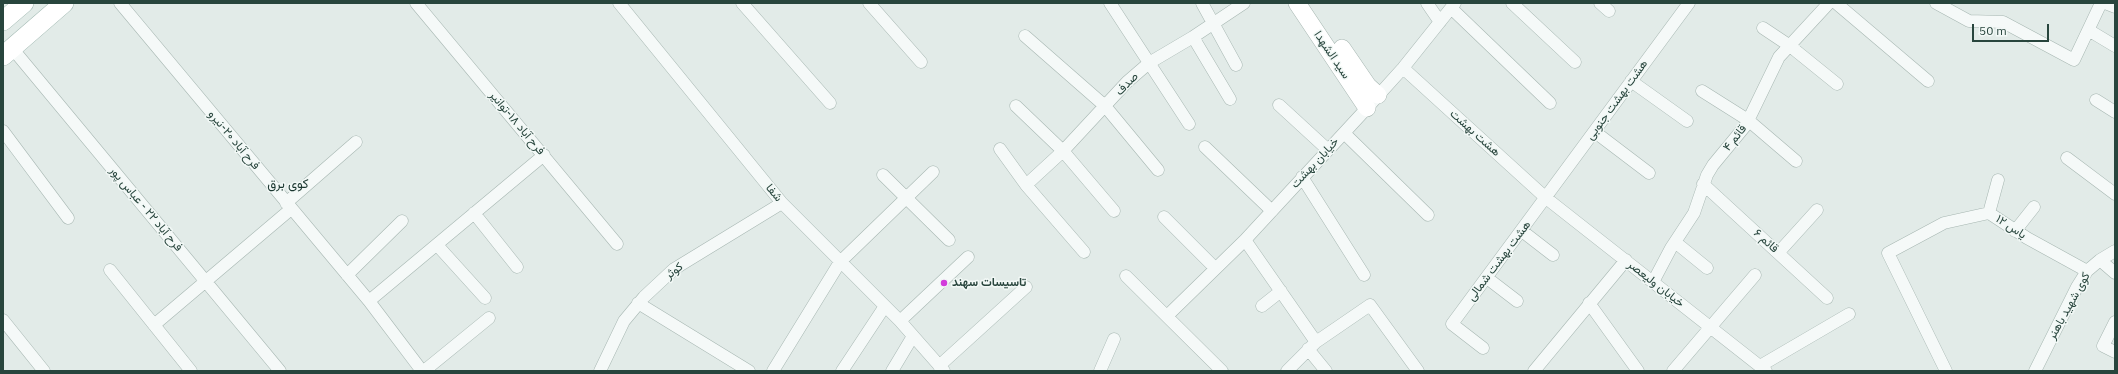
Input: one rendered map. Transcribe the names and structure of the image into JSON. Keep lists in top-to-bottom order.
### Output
{
  "streets": {
    "street": [
      "سید الشهدا",
      "صدف",
      "هشت بهشت جنوبی",
      "فرح آباد ۱۸-توانیر",
      "هشت بهشت",
      "قائم ۴",
      "فرح آباد ۲۰-نیرو",
      "خیابان بهشت",
      "شفا",
      "فرح آباد ۲۲ - عباس پور",
      "یاس ۱۲",
      "قائم ۶",
      "هشت بهشت شمالی",
      "کوثر",
      "خیابان ولیعصر",
      "کوی شهید باهنر"
    ]
  },
  "crossings": [
    ["سید الشهدا", "خیابان بهشت"],
    ["هشت بهشت جنوبی", "هشت بهشت"],
    ["هشت بهشت جنوبی", "هشت بهشت شمالی"],
    ["هشت بهشت جنوبی", "خیابان ولیعصر"],
    ["هشت بهشت", "خیابان بهشت"],
    ["هشت بهشت", "هشت بهشت شمالی"],
    ["هشت بهشت", "خیابان ولیعصر"],
    ["قائم ۴", "قائم ۶"],
    ["قائم ۴", "خیابان ولیعصر"],
    ["شفا", "کوثر"],
    ["یاس ۱۲", "کوی شهید باهنر"],
    ["هشت بهشت شمالی", "خیابان ولیعصر"]
  ],
  "districts": ["کوی برق"],
  "places": ["تاسیسات سهند"],
  "scale_bar": "50 m"
}
